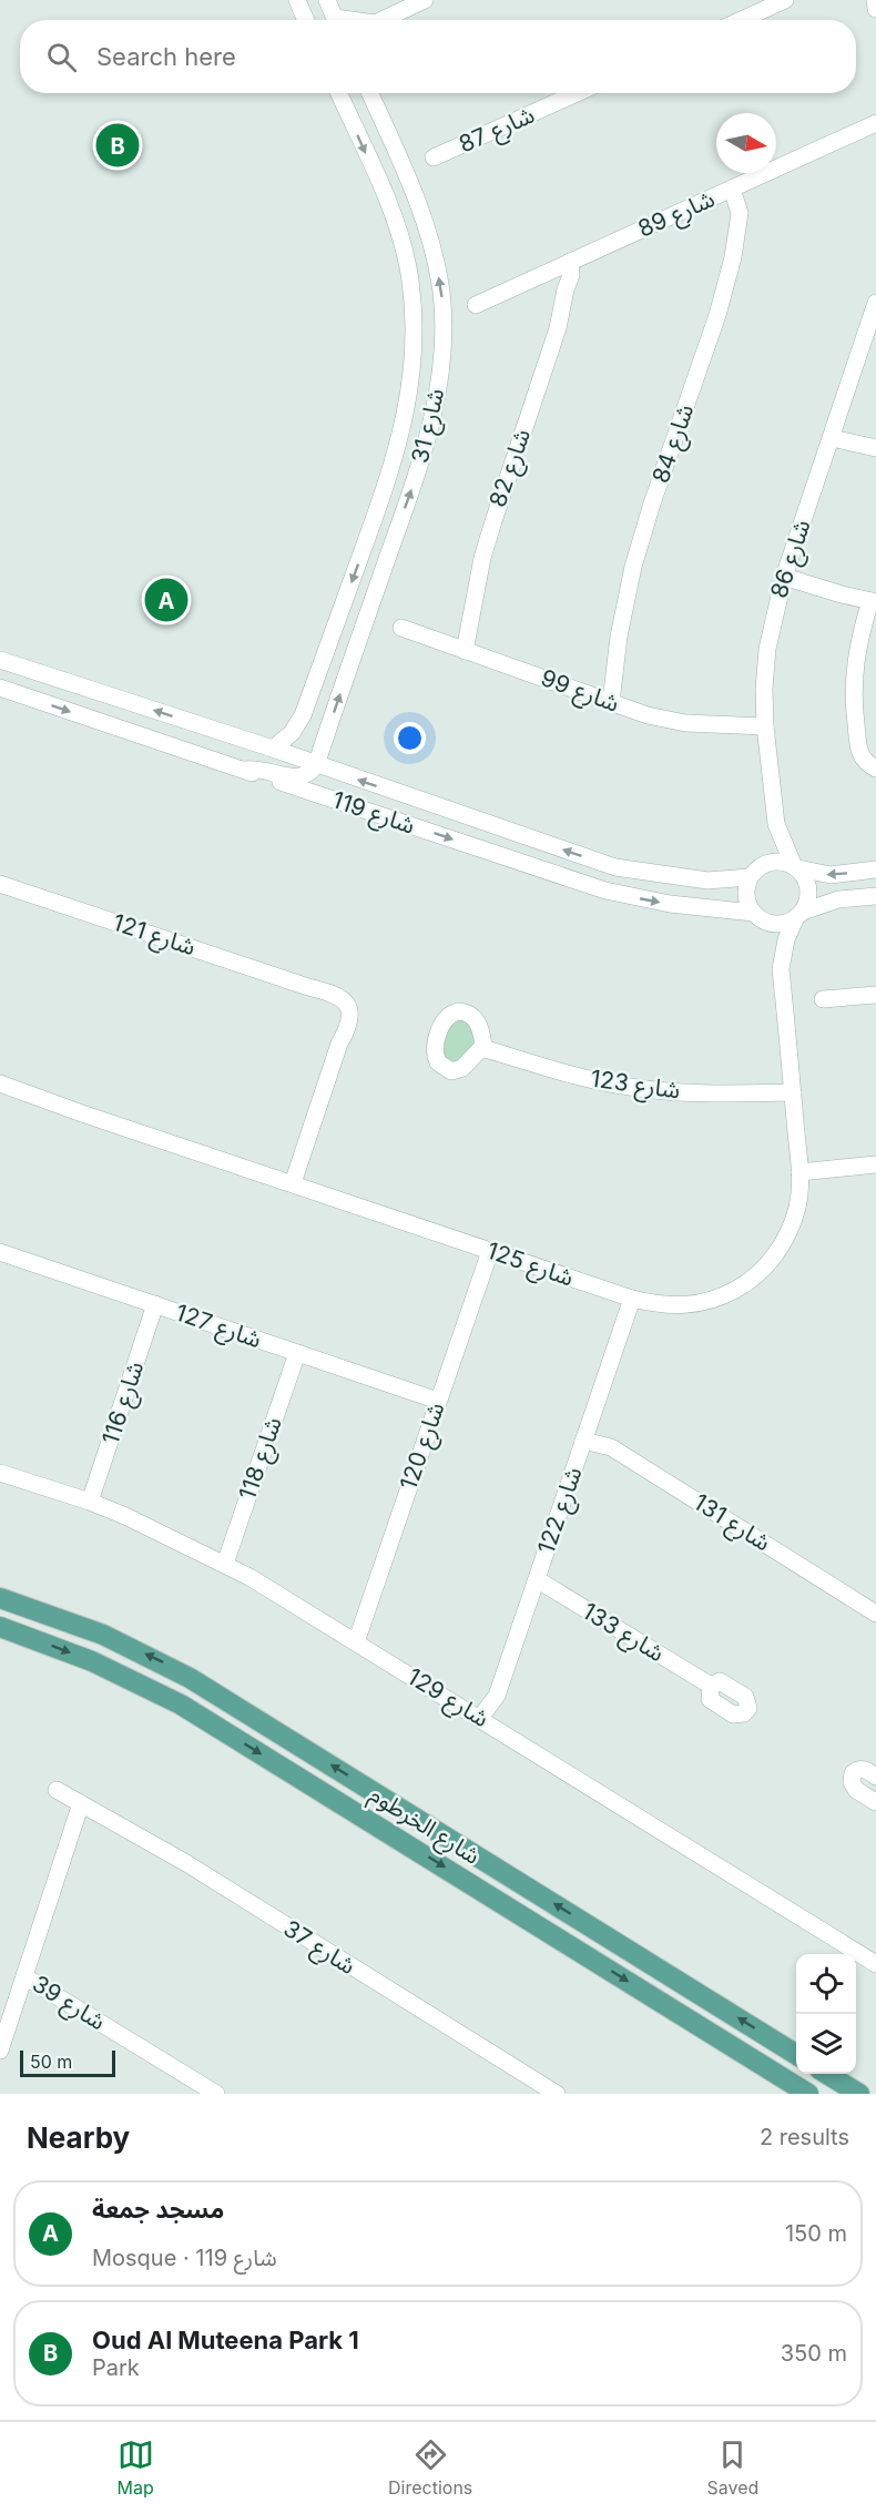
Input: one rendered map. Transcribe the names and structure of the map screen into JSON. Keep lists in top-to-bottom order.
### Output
{
  "streets": {
    "main road": ["شارع الخرطوم"],
    "street": [
      "شارع 87",
      "شارع 89",
      "شارع 31",
      "شارع 84",
      "شارع 82",
      "شارع 86",
      "شارع 99",
      "شارع 119",
      "شارع 121",
      "شارع 123",
      "شارع 125",
      "شارع 127",
      "شارع 116",
      "شارع 120",
      "شارع 118",
      "شارع 122",
      "شارع 131",
      "شارع 133",
      "شارع 129",
      "شارع 37",
      "شارع 39"
    ]
  },
  "crossings": [
    ["شارع 89", "شارع 84"],
    ["شارع 89", "شارع 82"],
    ["شارع 31", "شارع 119"],
    ["شارع 84", "شارع 99"],
    ["شارع 82", "شارع 99"],
    ["شارع 86", "شارع 99"],
    ["شارع 86", "شارع 119"],
    ["شارع 86", "شارع 125"],
    ["شارع 119", "شارع 125"],
    ["شارع 121", "شارع 125"],
    ["شارع 123", "شارع 125"],
    ["شارع 125", "شارع 120"],
    ["شارع 125", "شارع 122"],
    ["شارع 127", "شارع 116"],
    ["شارع 127", "شارع 120"],
    ["شارع 127", "شارع 118"],
    ["شارع 116", "شارع 129"],
    ["شارع 120", "شارع 129"],
    ["شارع 118", "شارع 129"],
    ["شارع 122", "شارع 131"],
    ["شارع 122", "شارع 133"],
    ["شارع 122", "شارع 129"]
  ],
  "scale_bar": "50 m",
  "north": "right",
  "page": {
    "search": "Search here",
    "pins": ["B", "A"],
    "scale": "50 m",
    "heading": ["Nearby", "2 results"],
    "list": [
      {
        "mark": "A",
        "name": "مسجد جمعة",
        "note": "Mosque · شارع 119",
        "value": "150 m"
      },
      {
        "mark": "B",
        "name": "Oud Al Muteena Park 1",
        "note": "Park",
        "value": "350 m"
      }
    ],
    "nav": ["Map", "Directions", "Saved"]
  }
}
